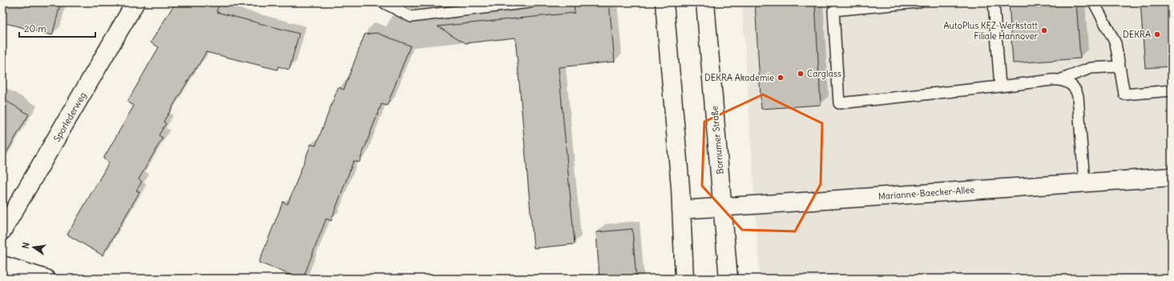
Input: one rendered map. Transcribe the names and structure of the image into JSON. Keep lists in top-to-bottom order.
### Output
{
  "streets": {
    "street": ["Sporlederweg", "Bornumer Straße", "Marianne-Baecker-Allee"]
  },
  "crossings": [
    ["Bornumer Straße", "Marianne-Baecker-Allee"]
  ],
  "places": [
    "AutoPlus KFZ-Werkstatt Filiale Hannover",
    "DEKRA",
    "Carglass",
    "DEKRA Akademie"
  ],
  "scale_bar": "20 m",
  "north": "left"
}
